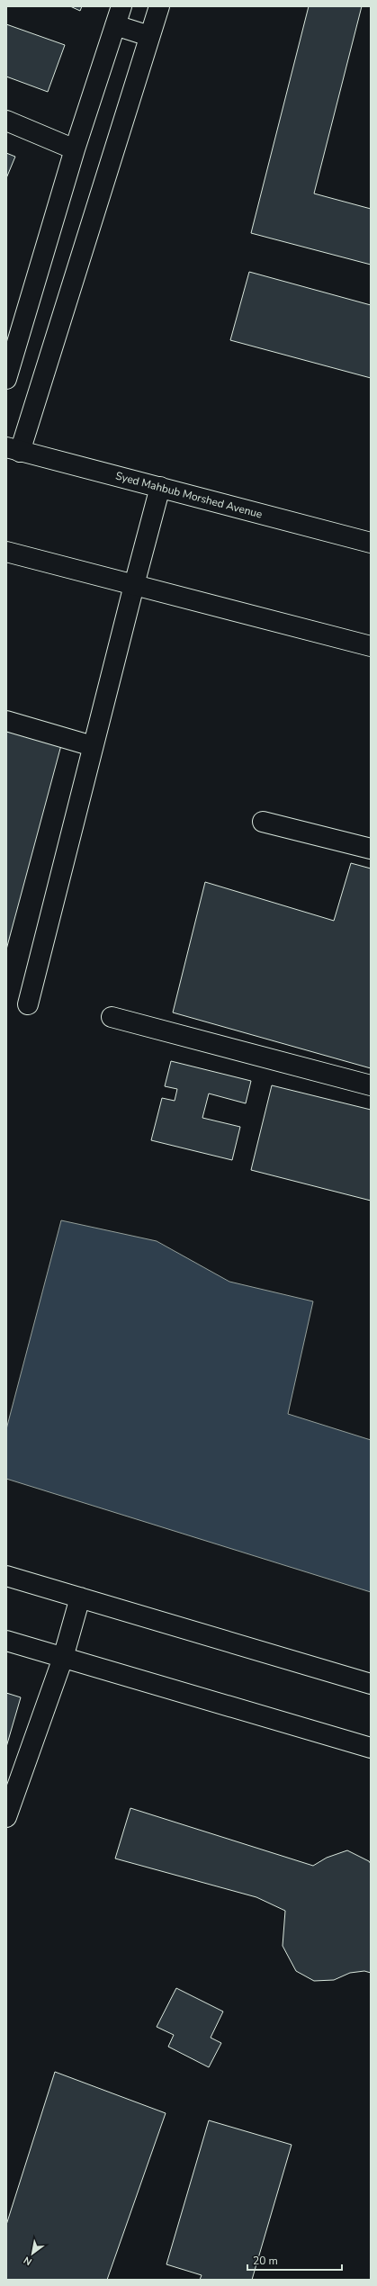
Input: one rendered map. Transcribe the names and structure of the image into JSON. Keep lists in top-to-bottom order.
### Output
{
  "streets": {
    "street": ["Syed Mahbub Morshed Avenue"]
  },
  "scale_bar": "20 m",
  "north": "bottom left"
}
